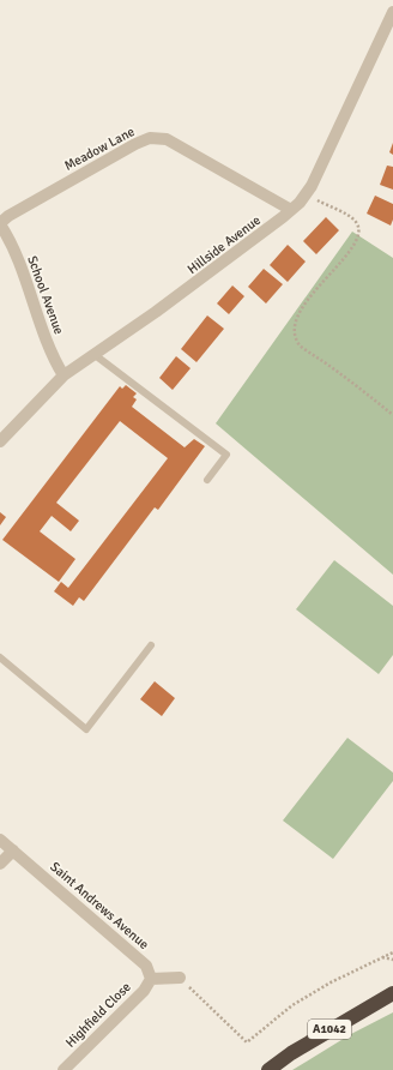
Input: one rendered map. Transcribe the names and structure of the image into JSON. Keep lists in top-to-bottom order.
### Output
{
  "streets": {
    "highway": ["A1042"],
    "street": [
      "Meadow Lane",
      "Hillside Avenue",
      "School Avenue",
      "Saint Andrews Avenue",
      "Highfield Close"
    ]
  },
  "crossings": [
    ["Meadow Lane", "Hillside Avenue"],
    ["Meadow Lane", "School Avenue"],
    ["Hillside Avenue", "School Avenue"],
    ["Saint Andrews Avenue", "Highfield Close"]
  ]
}
